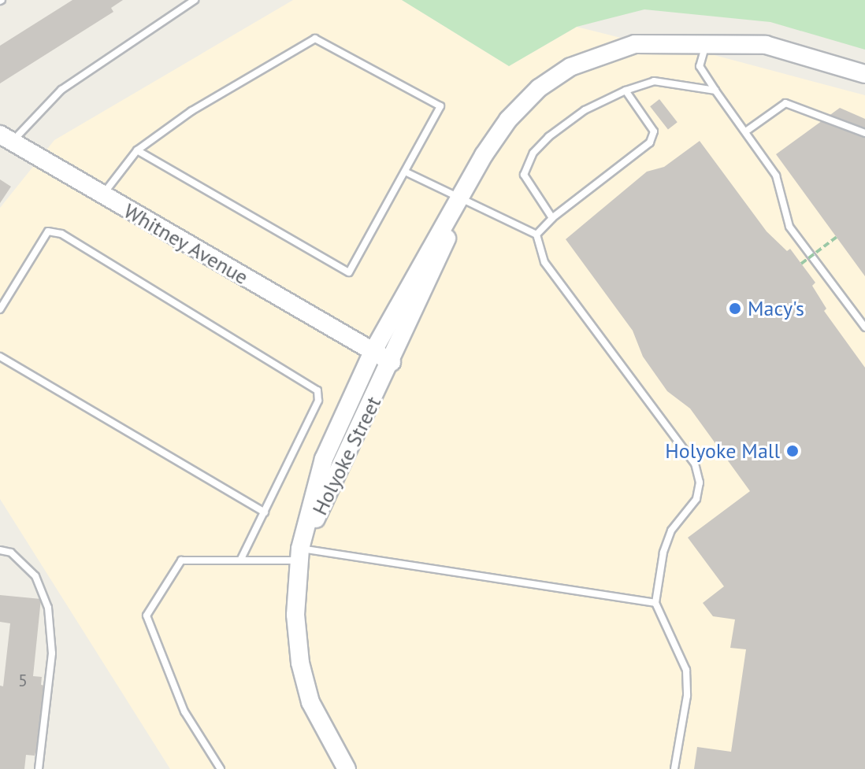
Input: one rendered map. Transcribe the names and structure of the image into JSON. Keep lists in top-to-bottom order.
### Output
{
  "streets": {
    "main road": ["Whitney Avenue", "Holyoke Street"]
  },
  "crossings": [
    ["Whitney Avenue", "Holyoke Street"]
  ],
  "places": ["Macy's", "Holyoke Mall"],
  "house_numbers": ["5"]
}
